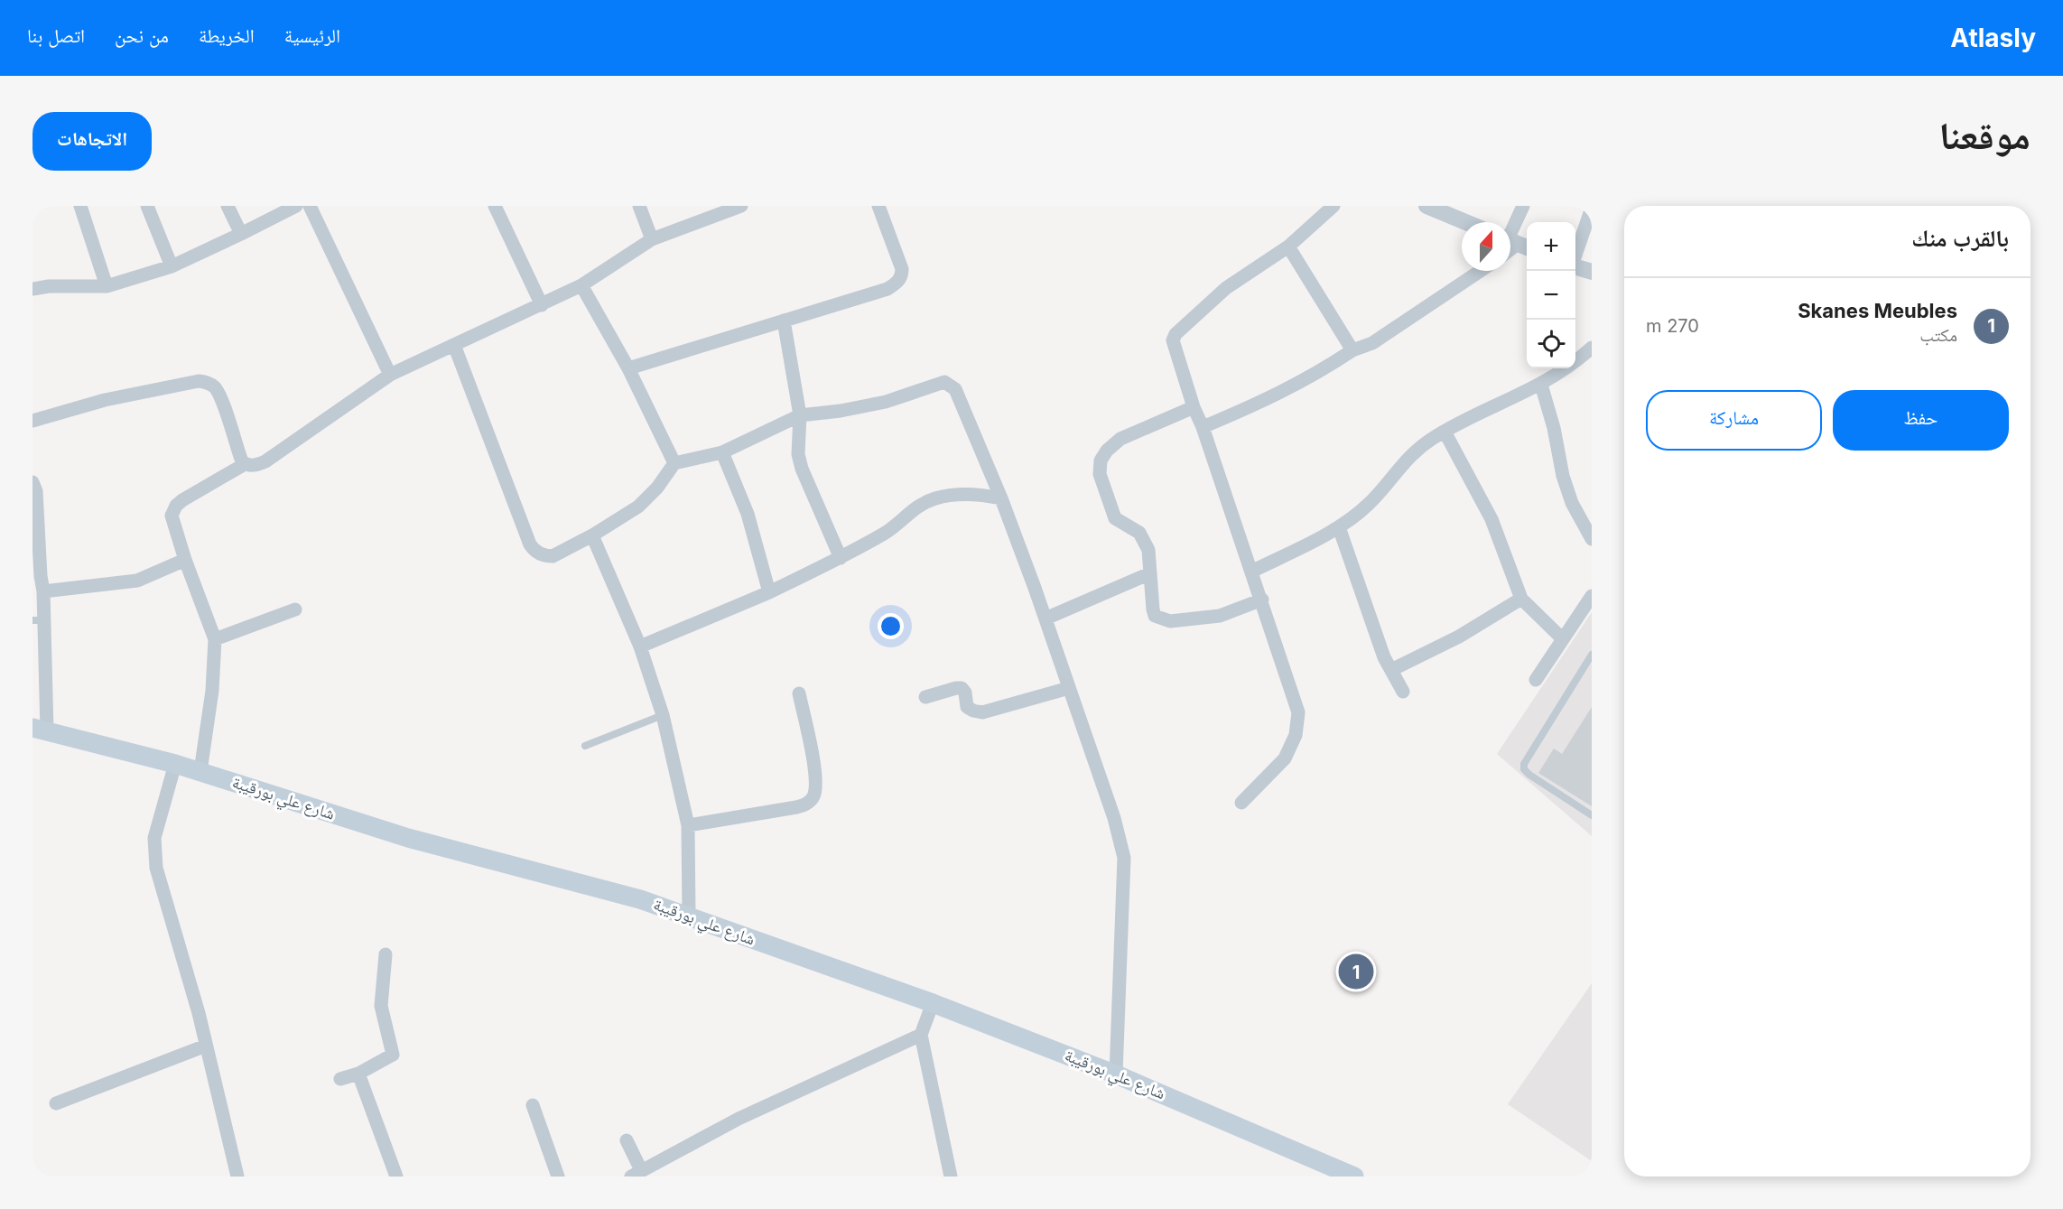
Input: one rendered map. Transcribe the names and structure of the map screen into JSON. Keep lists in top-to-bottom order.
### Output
{
  "streets": {
    "main road": ["شارع علي بورقيبة"]
  },
  "north": "top",
  "page": {
    "header": "Atlasly",
    "nav": [
      "الرئيسية",
      "الخريطة",
      "من نحن",
      "اتصل بنا"
    ],
    "title": "موقعنا",
    "buttons": [
      "الاتجاهات",
      ["حفظ", "مشاركة"]
    ],
    "heading": "بالقرب منك",
    "map_buttons": ["+", "−"],
    "list": [
      {
        "mark": "1",
        "name": "Skanes Meubles",
        "note": "مكتب",
        "value": "270 m"
      }
    ],
    "pins": "1"
  }
}
